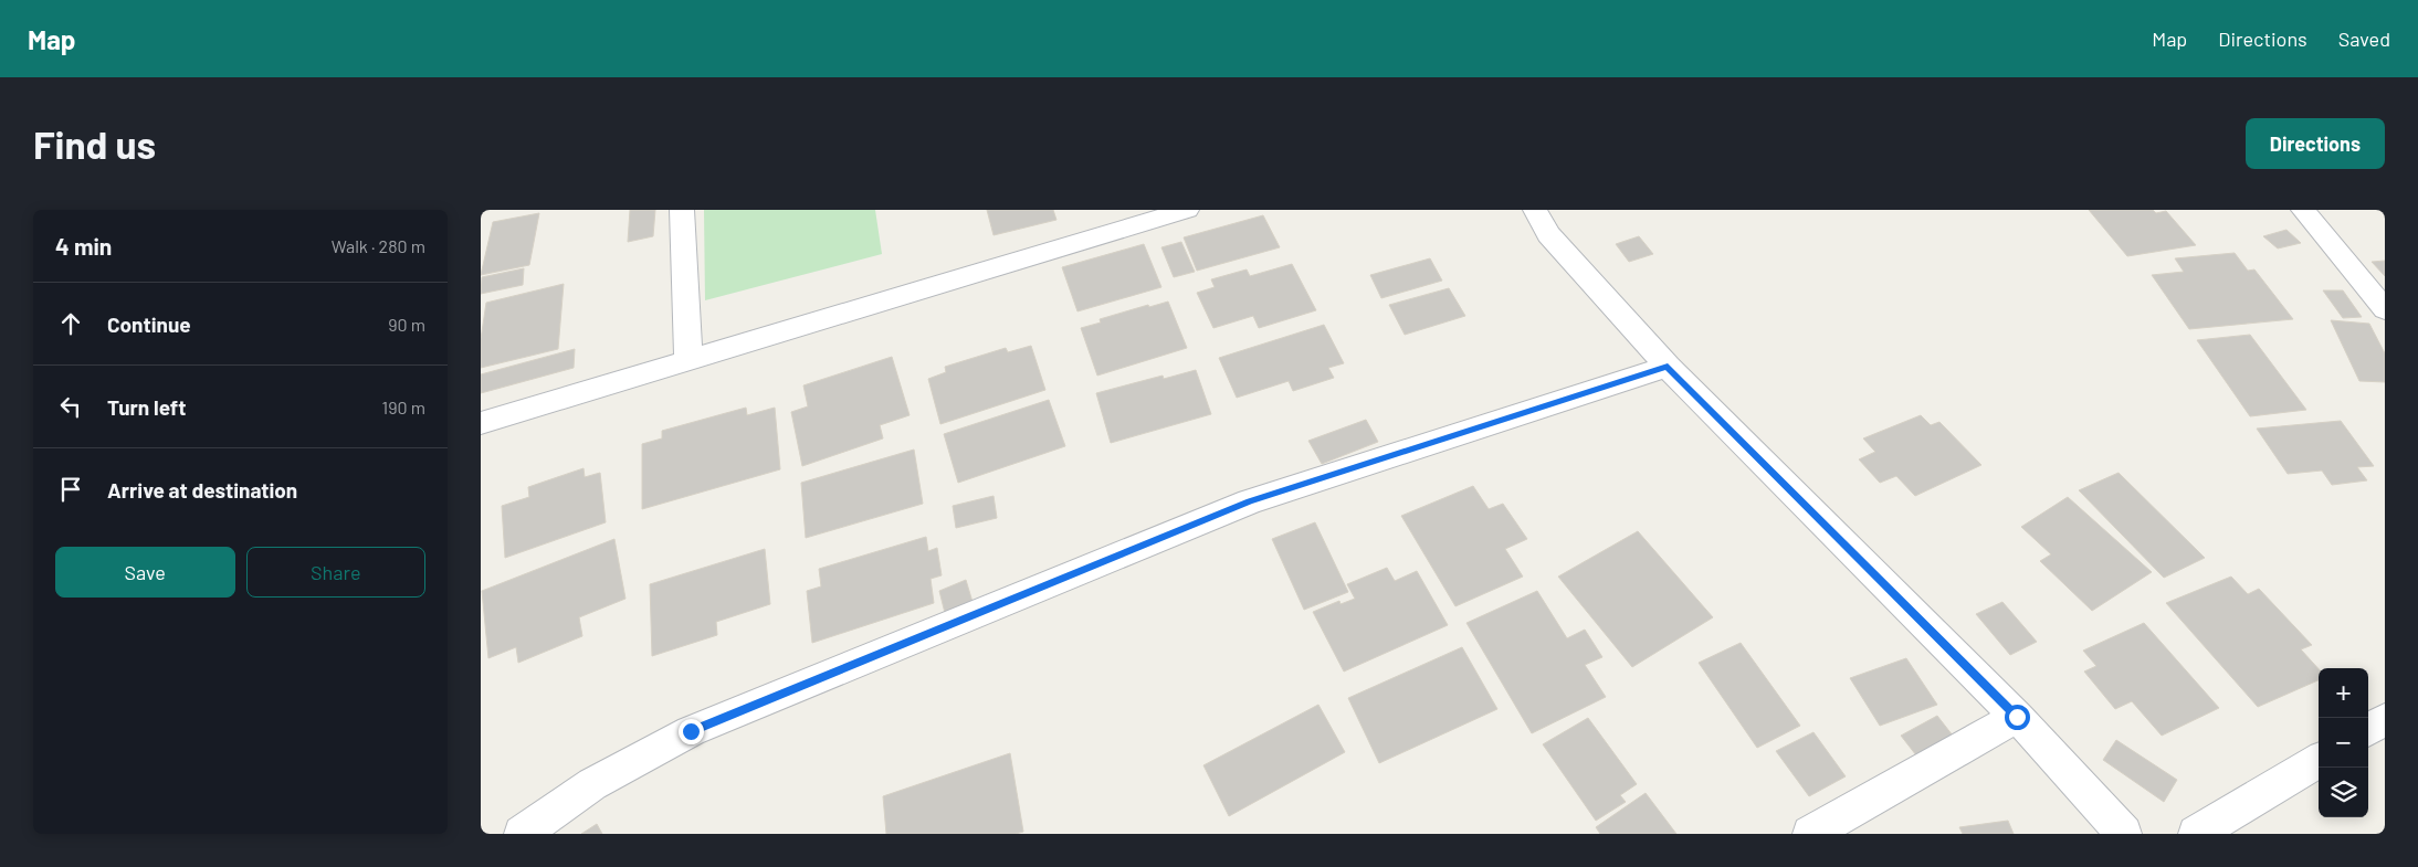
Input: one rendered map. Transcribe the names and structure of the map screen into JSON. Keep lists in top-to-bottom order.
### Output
{
  "page": {
    "header": "Map",
    "nav": ["Map", "Directions", "Saved"],
    "buttons": [
      "Directions",
      ["Save", "Share"]
    ],
    "title": "Find us",
    "heading": ["4 min", "Walk · 280 m"],
    "list": [
      ["Continue", "90 m"],
      ["Turn left", "190 m"],
      "Arrive at destination"
    ],
    "map_buttons": ["+", "−"]
  }
}
